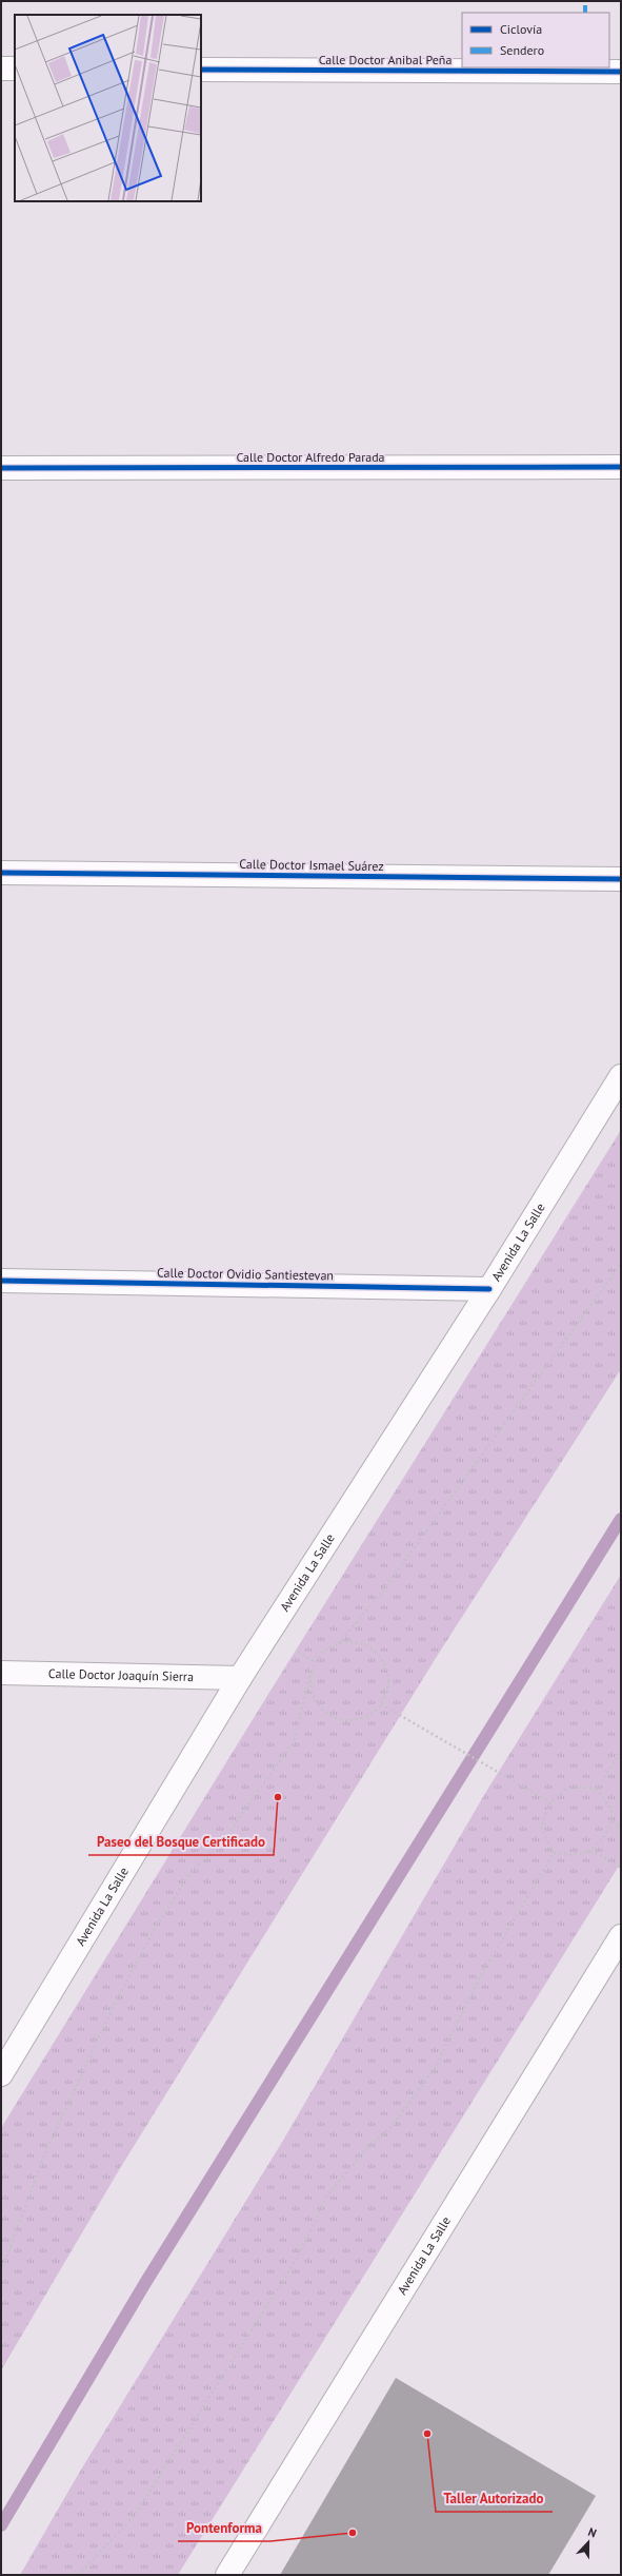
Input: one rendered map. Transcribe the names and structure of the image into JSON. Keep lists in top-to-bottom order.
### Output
{
  "streets": {
    "street": [
      "Calle Doctor Anibal Peña",
      "Calle Doctor Alfredo Parada",
      "Calle Doctor Ismael Suárez",
      "Avenida La Salle",
      "Calle Doctor Ovidio Santiestevan",
      "Calle Doctor Joaquín Sierra"
    ]
  },
  "crossings": [
    ["Avenida La Salle", "Calle Doctor Ovidio Santiestevan"],
    ["Avenida La Salle", "Calle Doctor Joaquín Sierra"]
  ],
  "places": ["Paseo del Bosque Certificado", "Taller Autorizado", "Pontenforma"],
  "legend": ["Ciclovía", "Sendero"],
  "north": "top"
}
